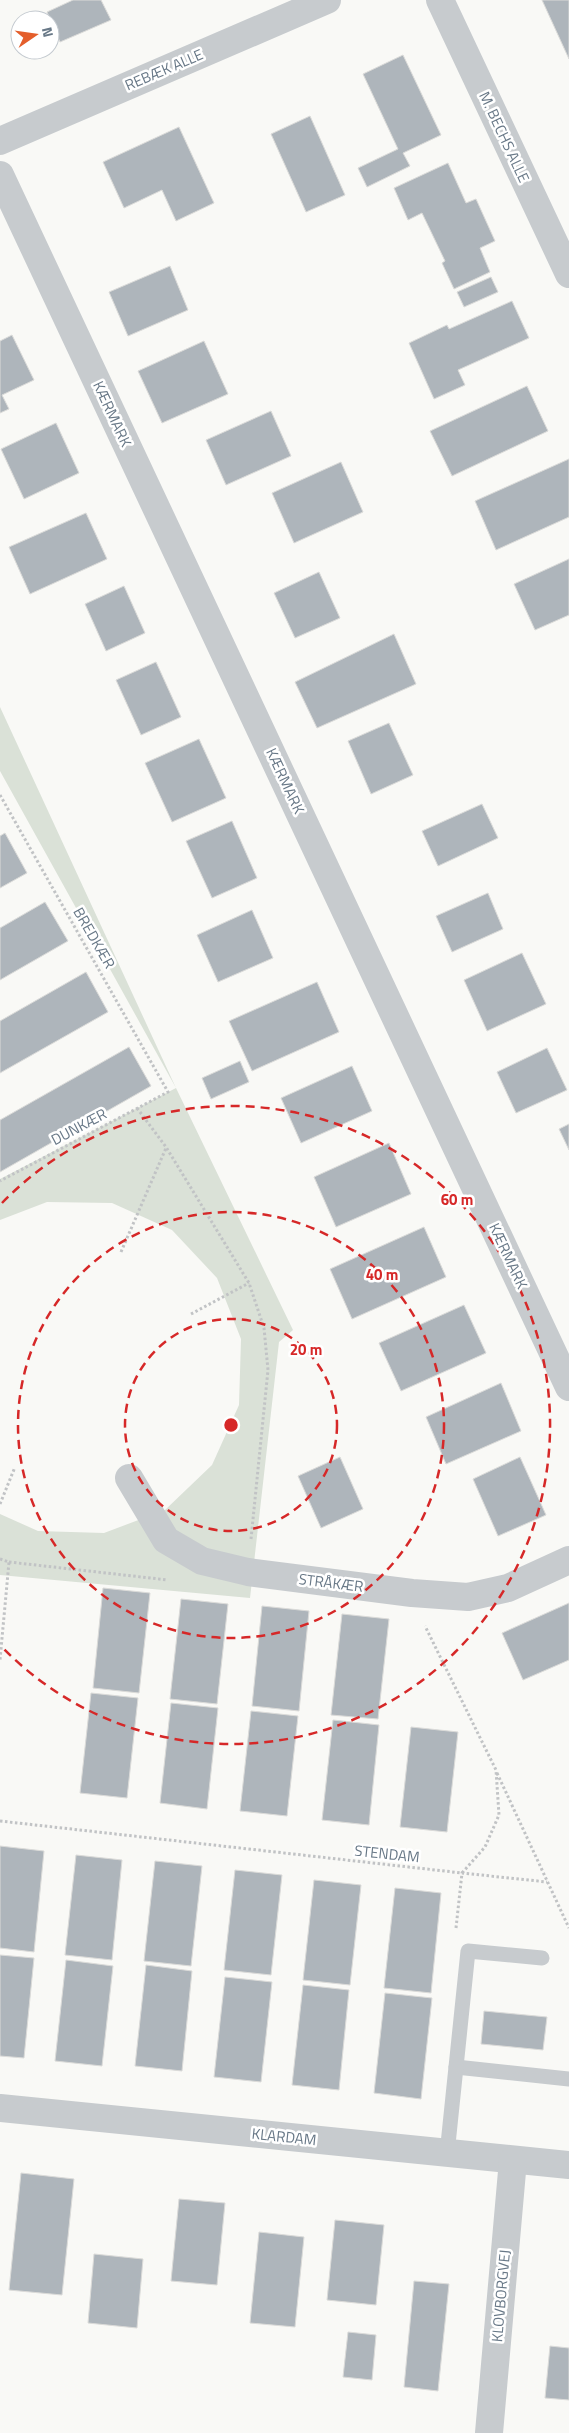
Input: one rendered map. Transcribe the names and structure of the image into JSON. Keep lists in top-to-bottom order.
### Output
{
  "streets": {
    "street": [
      "REBÆK ALLE",
      "M. BECHS ALLE",
      "KÆRMARK",
      "STRÅKÆR",
      "KLARDAM",
      "KLOVBORGVEJ"
    ],
    "path": ["BREDKÆR", "DUNKÆR", "STENDAM"]
  },
  "crossings": [
    ["BREDKÆR", "DUNKÆR"],
    ["KLARDAM", "KLOVBORGVEJ"]
  ],
  "north": "right",
  "rings": ["60 m", "40 m", "20 m"]
}
